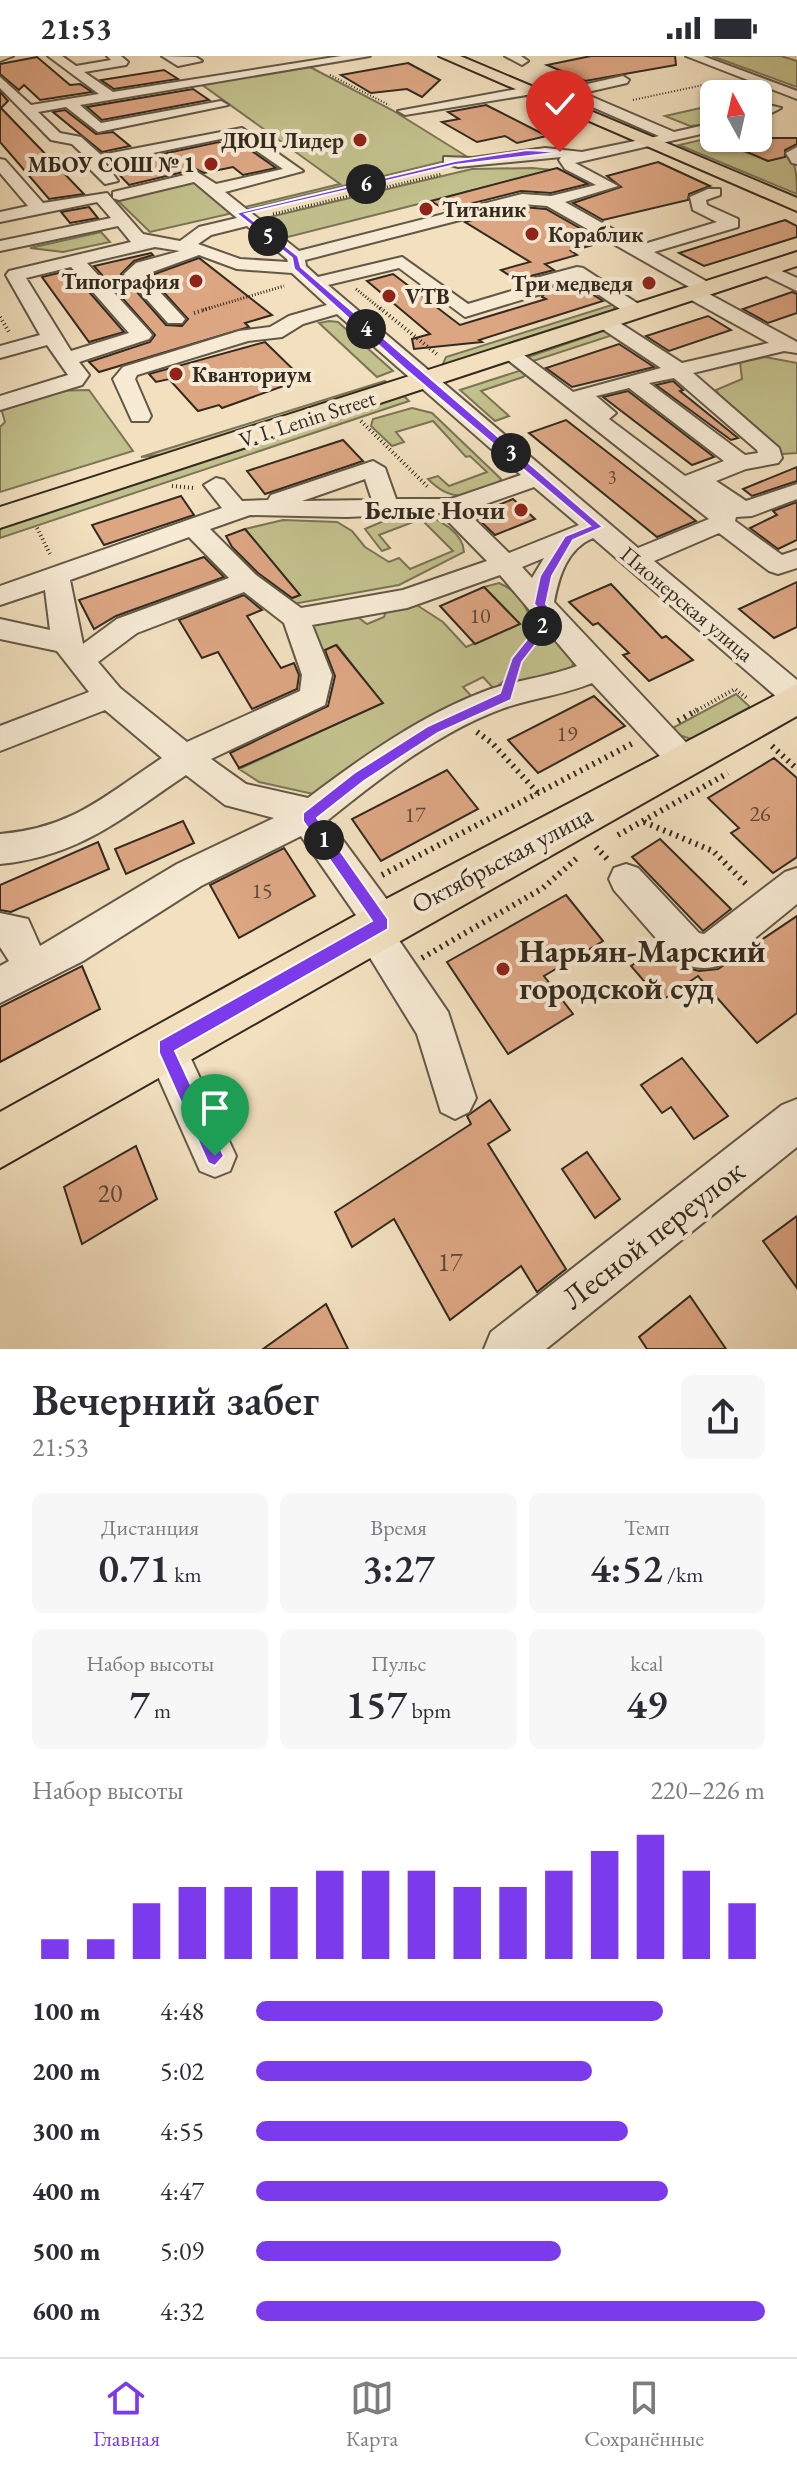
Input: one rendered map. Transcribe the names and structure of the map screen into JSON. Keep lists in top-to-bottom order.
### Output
{
  "streets": {
    "main road": ["V. I. Lenin Street", "Октябрьская улица"],
    "street": ["Пионерская улица", "Лесной переулок"]
  },
  "crossings": [
    ["V. I. Lenin Street", "Пионерская улица"],
    ["Пионерская улица", "Октябрьская улица"]
  ],
  "places": [
    "ДЮЦ Лидер",
    "МБОУ СОШ № 1",
    "Титаник",
    "Кораблик",
    "Типография",
    "Три медведя",
    "VTB",
    "Кванториум",
    "Белые Ночи",
    "Нарьян-Марский городской суд"
  ],
  "house_numbers": [
    "3",
    "10",
    "19",
    "26",
    "17",
    "15",
    "20",
    "17"
  ],
  "north": "top",
  "page": {
    "status": "21:53",
    "pins": [
      "6",
      "5",
      "4",
      "3",
      "2",
      "1"
    ],
    "heading": ["Вечерний забег", "21:53"],
    "stats": [
      ["Дистанция", "0.71 km"],
      ["Время", "3:27"],
      ["Темп", "4:52 /km"],
      ["Набор высоты", "7 m"],
      ["Пульс", "157 bpm"],
      ["kcal", "49"]
    ],
    "chart": ["Набор высоты", "220–226 m"],
    "list": [
      {
        "name": "100 m",
        "note": "4:48"
      },
      {
        "name": "200 m",
        "note": "5:02"
      },
      {
        "name": "300 m",
        "note": "4:55"
      },
      {
        "name": "400 m",
        "note": "4:47"
      },
      {
        "name": "500 m",
        "note": "5:09"
      },
      {
        "name": "600 m",
        "note": "4:32"
      }
    ],
    "tabs": ["Главная", "Карта", "Сохранённые"]
  }
}
